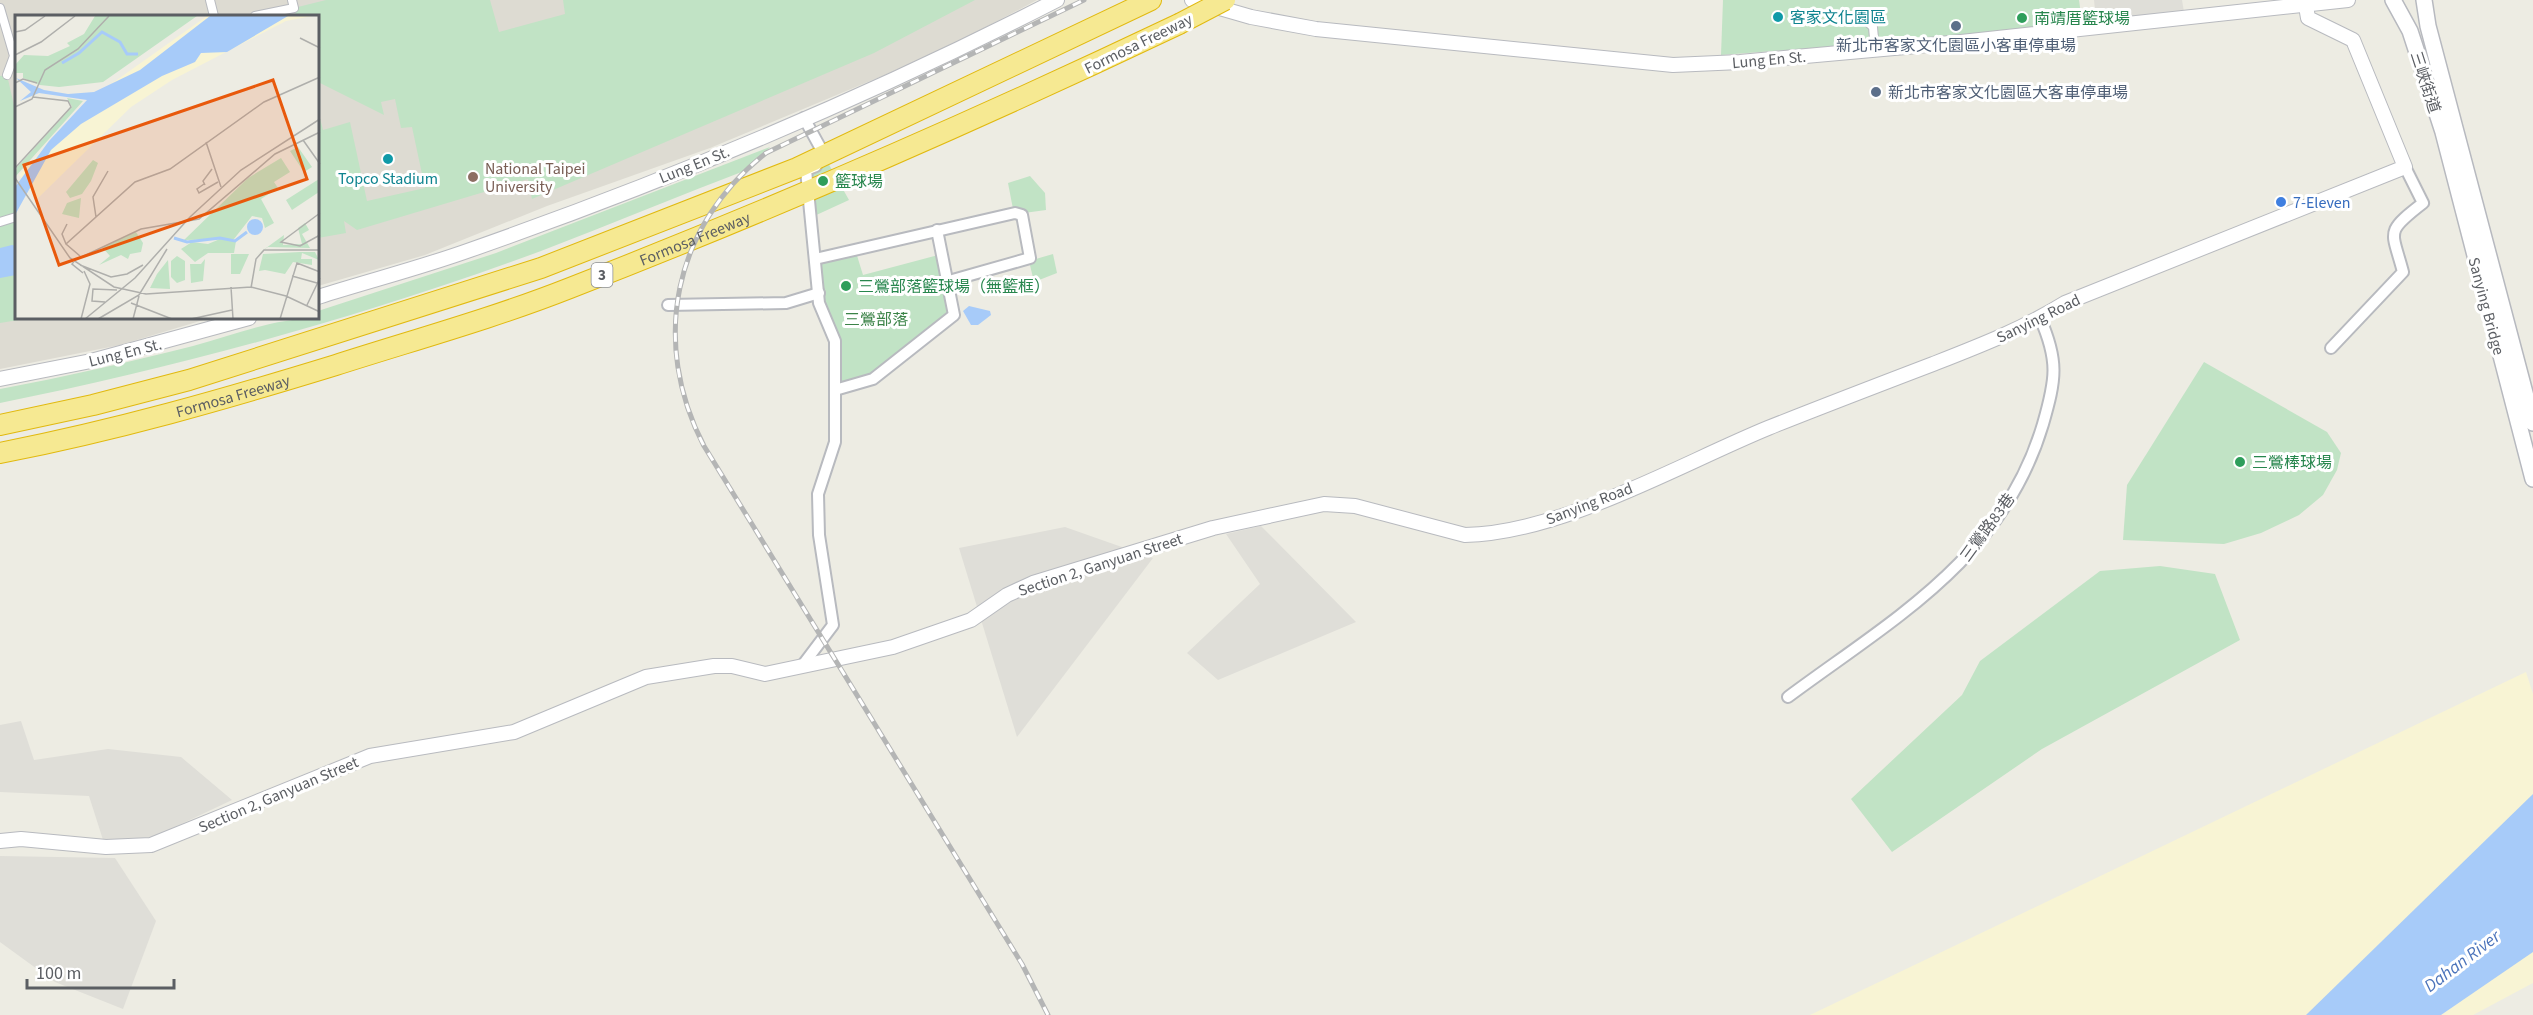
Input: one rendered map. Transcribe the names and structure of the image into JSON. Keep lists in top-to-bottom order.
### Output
{
  "streets": {
    "highway": ["Formosa Freeway", "3"],
    "main road": ["三峽街道", "Sanying Bridge"],
    "street": [
      "Lung En St.",
      "Sanying Road",
      "三鶯路83巷",
      "Section 2, Ganyuan Street"
    ]
  },
  "crossings": [
    ["三峽街道", "Sanying Bridge"],
    ["Sanying Road", "三鶯路83巷"],
    ["Sanying Road", "Section 2, Ganyuan Street"]
  ],
  "water": ["Dahan River"],
  "parks": ["三鶯部落"],
  "places": [
    "客家文化園區",
    "南靖厝籃球場",
    "新北市客家文化園區小客車停車場",
    "新北市客家文化園區大客車停車場",
    "Topco Stadium",
    "National Taipei University",
    "籃球場",
    "7-Eleven",
    "三鶯部落籃球場（無籃框）",
    "三鶯棒球場"
  ],
  "scale_bar": "100 m"
}
